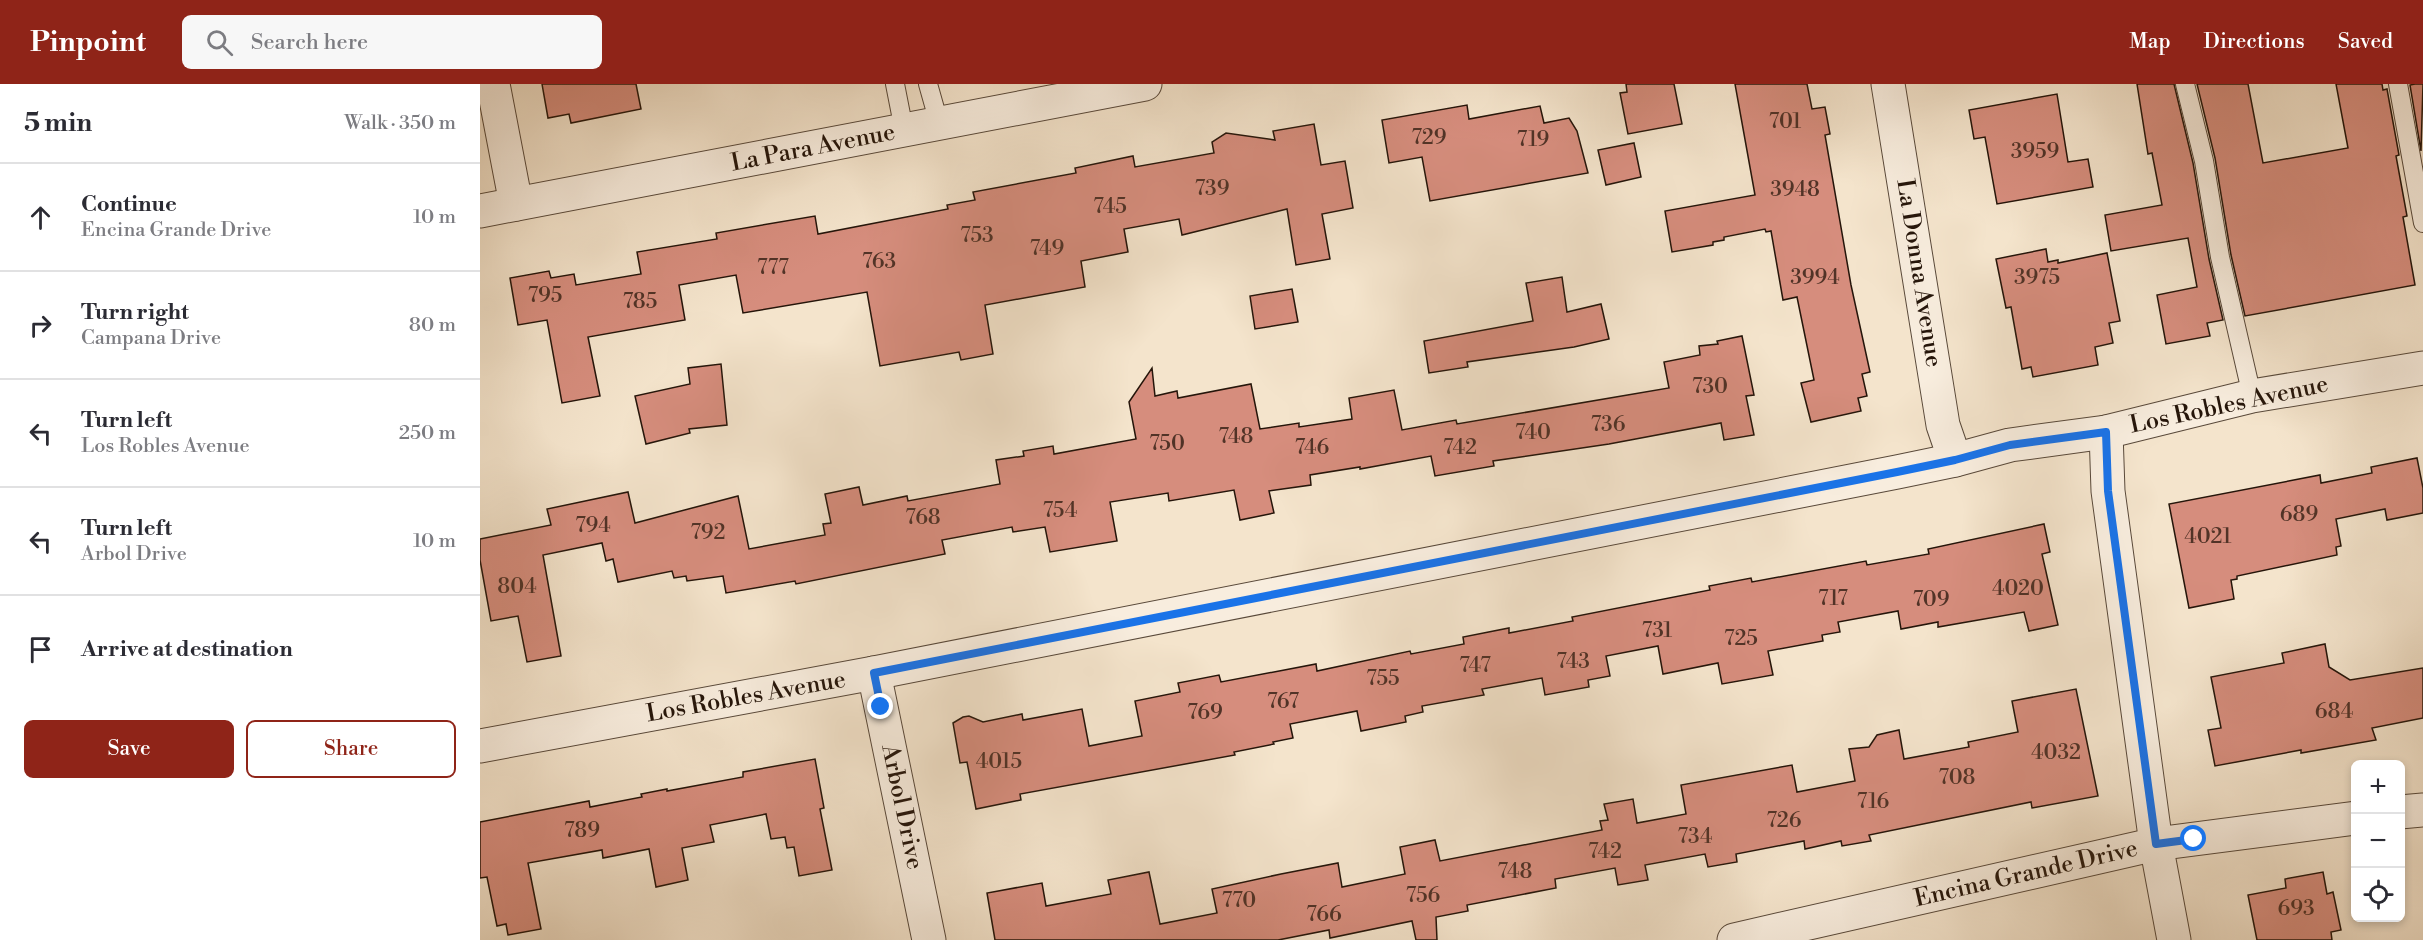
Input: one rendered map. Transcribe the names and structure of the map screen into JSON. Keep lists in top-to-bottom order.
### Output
{
  "streets": {
    "street": [
      "La Para Avenue",
      "La Donna Avenue",
      "Los Robles Avenue",
      "Arbol Drive",
      "Encina Grande Drive"
    ]
  },
  "crossings": [
    ["La Donna Avenue", "Los Robles Avenue"],
    ["Los Robles Avenue", "Arbol Drive"]
  ],
  "house_numbers": [
    "701",
    "729",
    "719",
    "3959",
    "739",
    "3948",
    "745",
    "753",
    "749",
    "763",
    "777",
    "3994",
    "3975",
    "795",
    "785",
    "730",
    "736",
    "740",
    "748",
    "750",
    "746",
    "742",
    "754",
    "689",
    "768",
    "794",
    "792",
    "4021",
    "804",
    "4020",
    "717",
    "709",
    "731",
    "725",
    "743",
    "747",
    "755",
    "767",
    "684",
    "769",
    "4032",
    "4015",
    "708",
    "716",
    "726",
    "789",
    "734",
    "742",
    "748",
    "756",
    "770",
    "693",
    "766"
  ],
  "page": {
    "header": "Pinpoint",
    "search": "Search here",
    "nav": ["Map", "Directions", "Saved"],
    "heading": ["5 min", "Walk · 350 m"],
    "list": [
      ["Continue", "Encina Grande Drive", "10 m"],
      ["Turn right", "Campana Drive", "80 m"],
      ["Turn left", "Los Robles Avenue", "250 m"],
      ["Turn left", "Arbol Drive", "10 m"],
      "Arrive at destination"
    ],
    "buttons": ["Save", "Share"],
    "map_buttons": ["+", "−"]
  }
}
